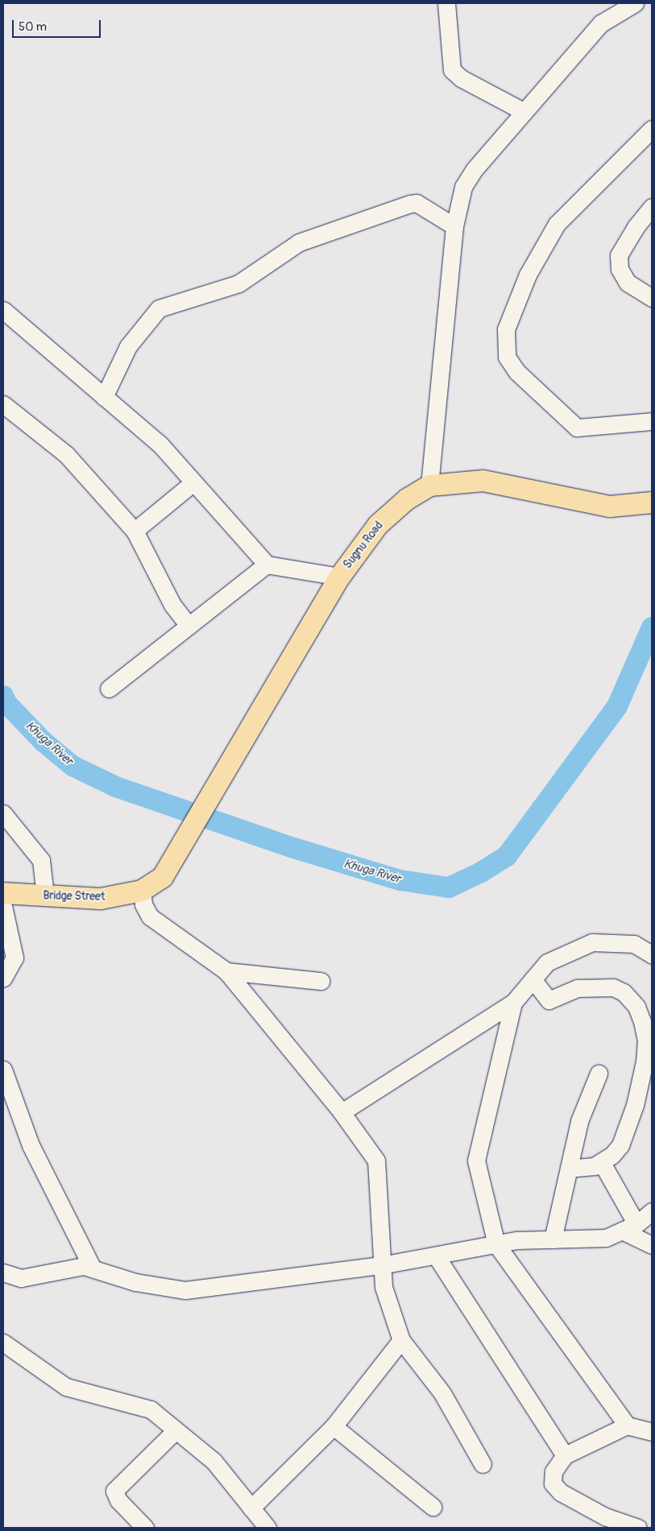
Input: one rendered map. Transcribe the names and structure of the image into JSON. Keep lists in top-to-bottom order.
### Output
{
  "streets": {
    "main road": ["Sugnu Road", "Bridge Street"]
  },
  "crossings": [
    ["Sugnu Road", "Bridge Street"]
  ],
  "water": ["Khuga River"],
  "scale_bar": "50 m"
}
